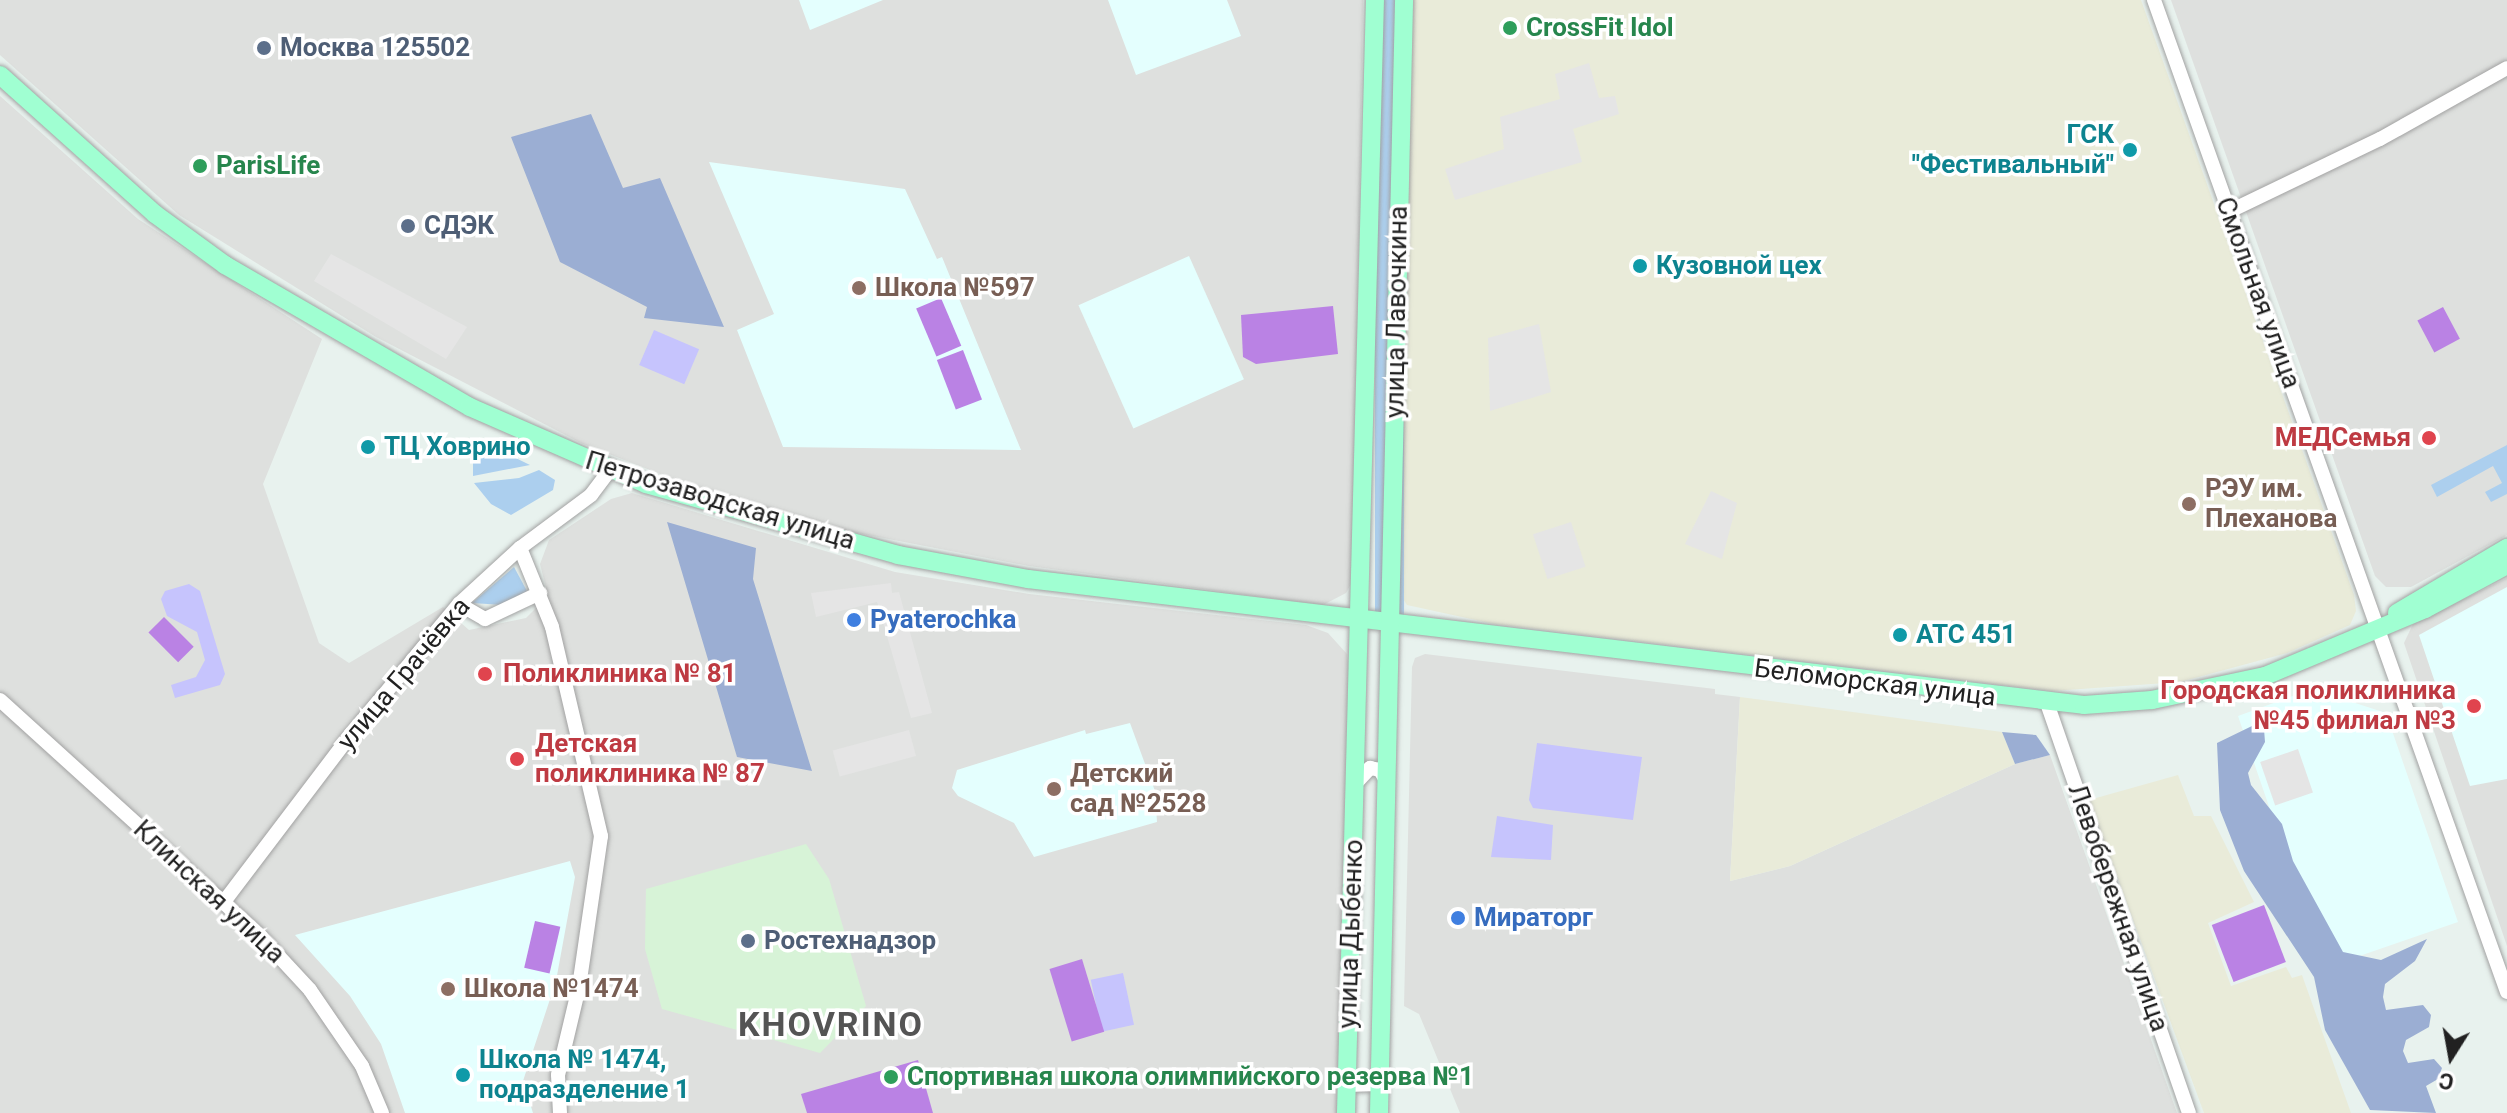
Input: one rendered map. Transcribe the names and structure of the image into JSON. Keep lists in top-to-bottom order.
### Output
{
  "streets": {
    "main road": [
      "улица Лавочкина",
      "Петрозаводская улица",
      "Беломорская улица",
      "улица Дыбенко"
    ],
    "street": [
      "Смольная улица",
      "улица Грачёвка",
      "Клинская улица",
      "Левобережная улица"
    ]
  },
  "crossings": [
    ["Смольная улица", "Беломорская улица"],
    ["улица Лавочкина", "Петрозаводская улица"],
    ["улица Лавочкина", "Беломорская улица"],
    ["улица Лавочкина", "улица Дыбенко"],
    ["Петрозаводская улица", "улица Грачёвка"],
    ["Петрозаводская улица", "Беломорская улица"],
    ["Петрозаводская улица", "улица Дыбенко"],
    ["улица Грачёвка", "Клинская улица"],
    ["Беломорская улица", "Левобережная улица"],
    ["Беломорская улица", "улица Дыбенко"]
  ],
  "districts": ["KHOVRINO"],
  "places": [
    "CrossFit Idol",
    "Москва 125502",
    "ГСК \"Фестивальный\"",
    "ParisLife",
    "СДЭК",
    "Кузовной цех",
    "Школа №597",
    "МЕДСемья",
    "ТЦ Ховрино",
    "РЭУ им. Плеханова",
    "Pyaterochka",
    "АТС 451",
    "Поликлиника № 81",
    "Городская поликлиника №45 филиал №3",
    "Детская поликлиника № 87",
    "Детский сад №2528",
    "Мираторг",
    "Ростехнадзор",
    "Школа №1474",
    "Школа № 1474, подразделение 1",
    "Спортивная школа олимпийского резерва №1"
  ],
  "north": "bottom"
}
